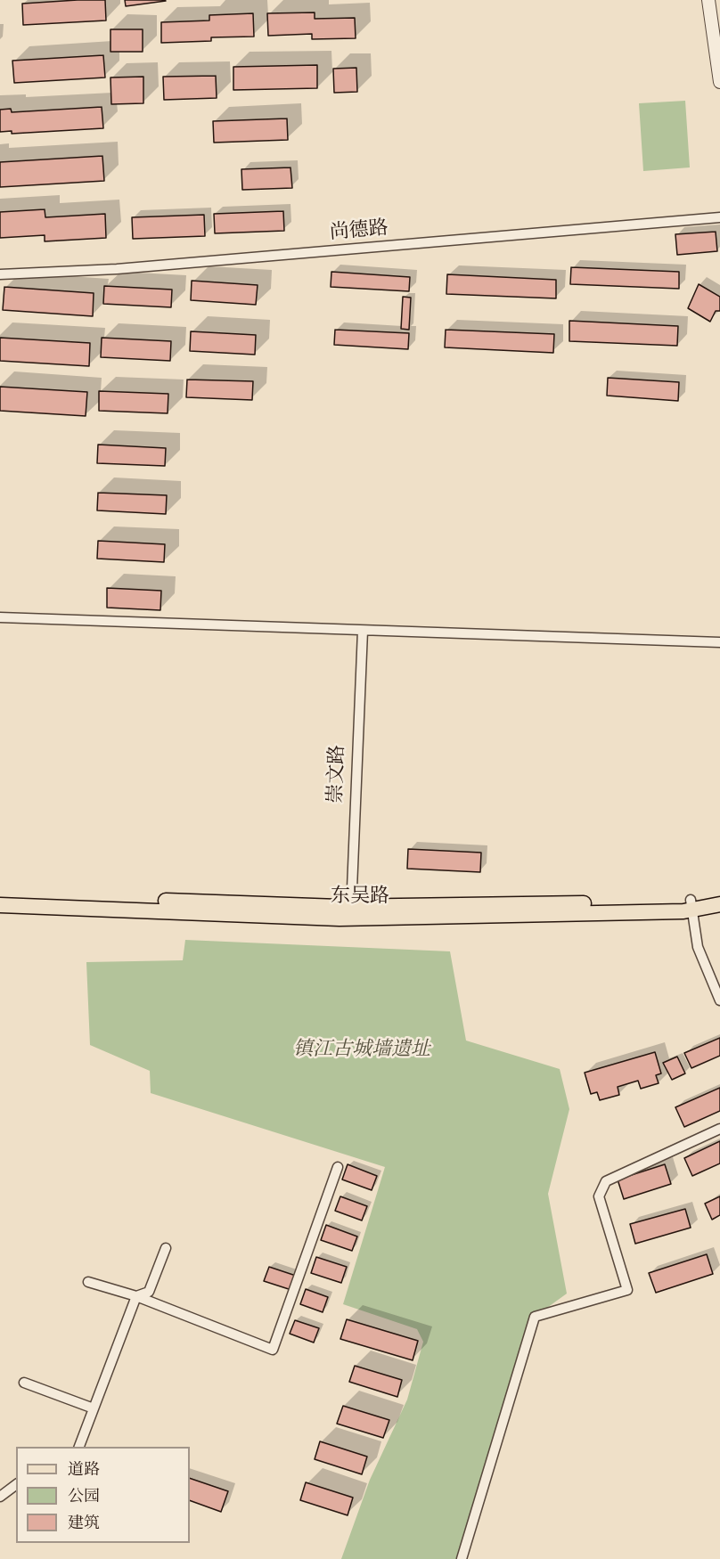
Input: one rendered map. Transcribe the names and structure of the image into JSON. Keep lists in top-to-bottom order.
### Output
{
  "streets": {
    "main road": ["东吴路"],
    "street": ["尚德路", "崇文路"]
  },
  "crossings": [
    ["崇文路", "东吴路"]
  ],
  "parks": ["镇江古城墙遗址"],
  "legend": ["道路", "公园", "建筑"]
}
